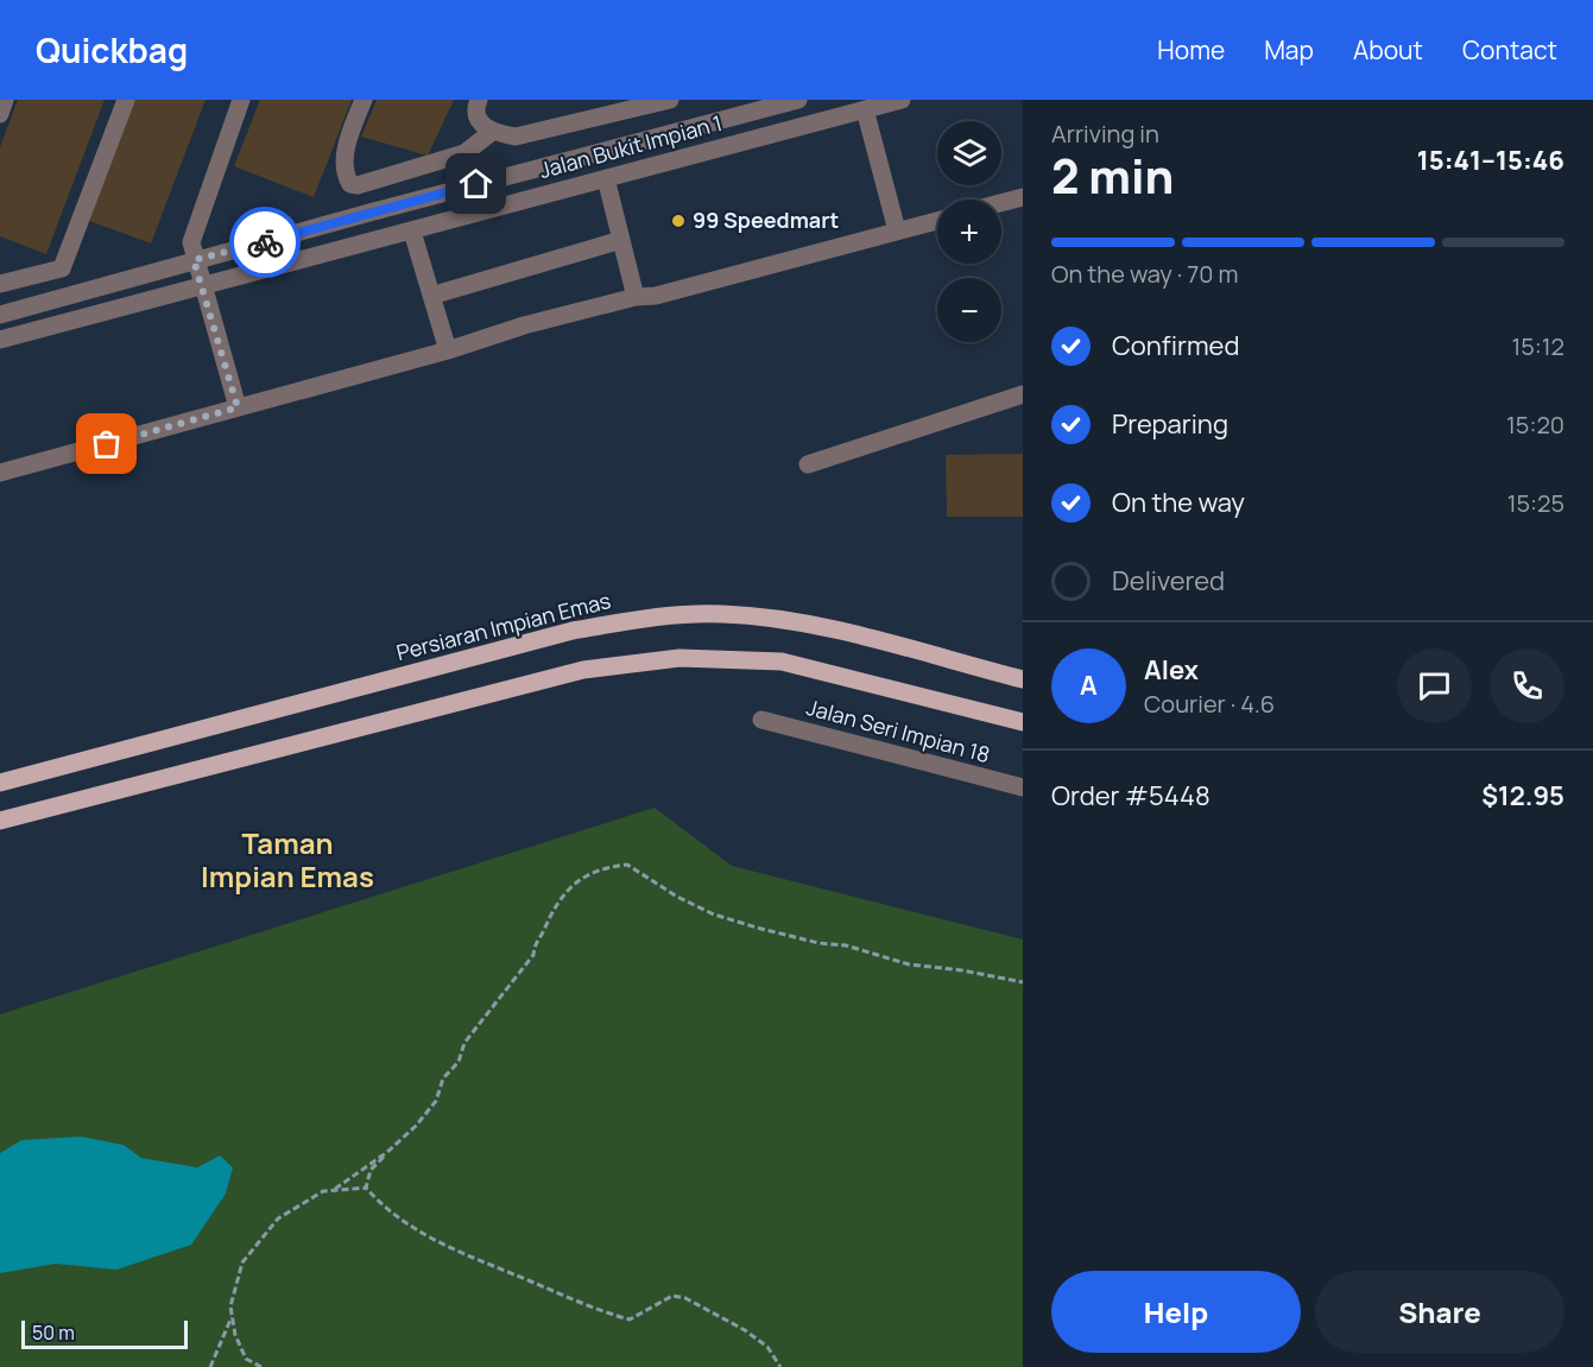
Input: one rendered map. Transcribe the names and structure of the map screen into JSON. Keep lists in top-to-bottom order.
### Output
{
  "streets": {
    "main road": ["Persiaran Impian Emas"],
    "street": ["Jalan Bukit Impian 1", "Jalan Seri Impian 18"]
  },
  "districts": ["Taman Impian Emas"],
  "places": ["99 Speedmart"],
  "scale_bar": "50 m",
  "page": {
    "header": "Quickbag",
    "nav": [
      "Home",
      "Map",
      "About",
      "Contact"
    ],
    "heading": ["2 min", "Arriving in", "15:41–15:46"],
    "panel": [
      "Alex",
      "Courier · 4.6",
      "Order #5448",
      "$12.95"
    ],
    "map_buttons": ["+", "−"],
    "bar": "On the way · 70 m",
    "list": [
      ["Confirmed", "15:12"],
      ["Preparing", "15:20"],
      ["On the way", "15:25"],
      "Delivered"
    ],
    "round": "A",
    "buttons": ["Help", "Share"],
    "scale": "50 m"
  }
}
